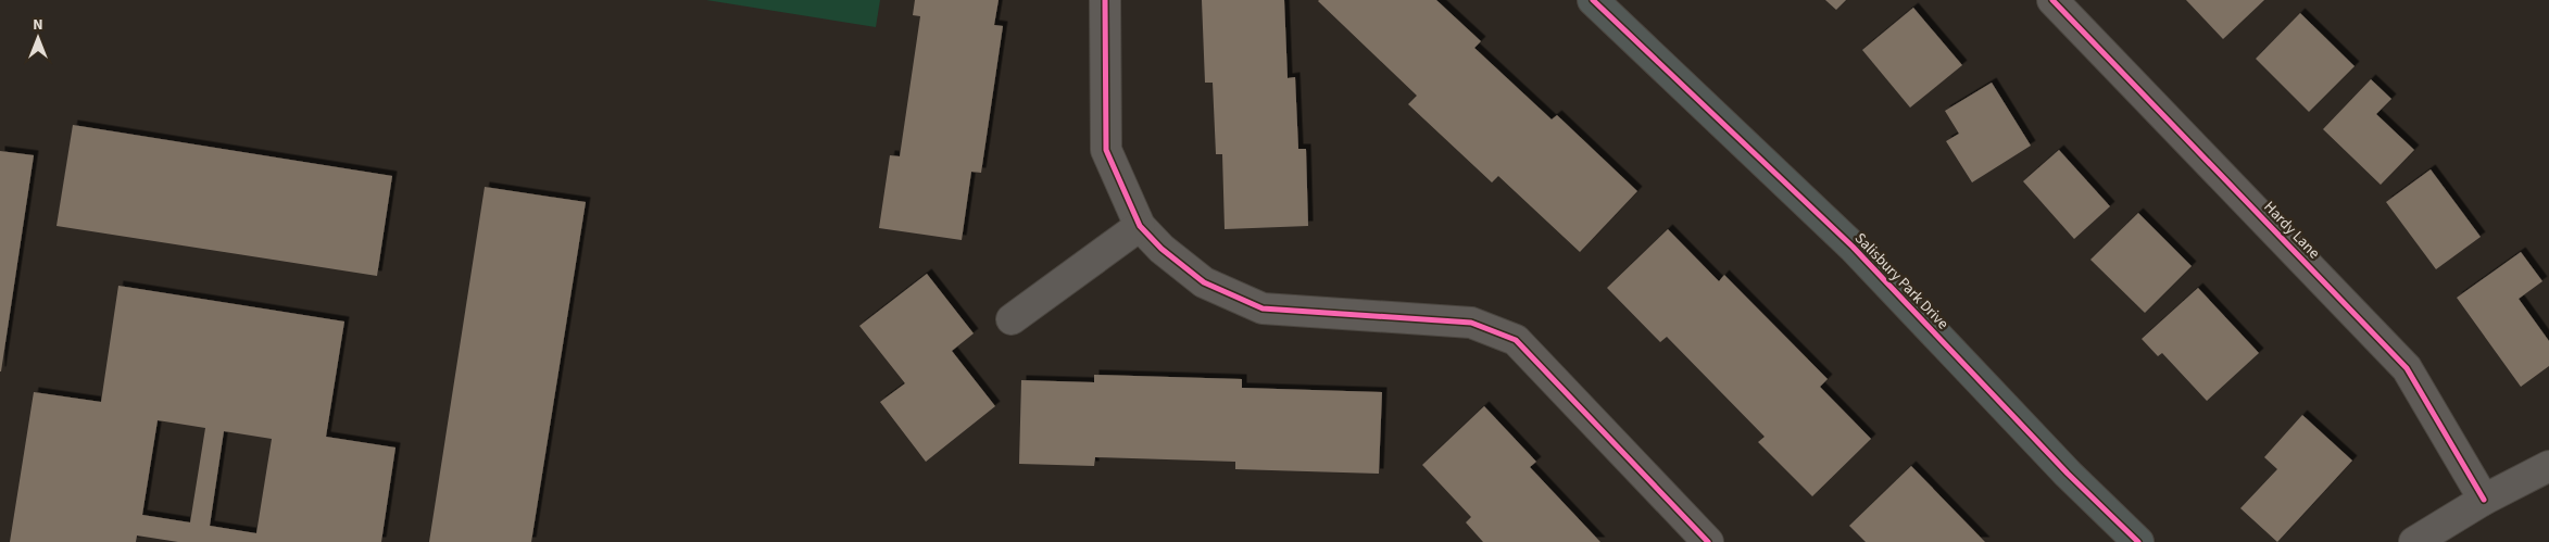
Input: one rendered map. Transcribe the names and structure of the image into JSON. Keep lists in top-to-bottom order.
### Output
{
  "streets": {
    "main road": ["Salisbury Park Drive"],
    "street": ["Hardy Lane"]
  },
  "north": "top"
}
